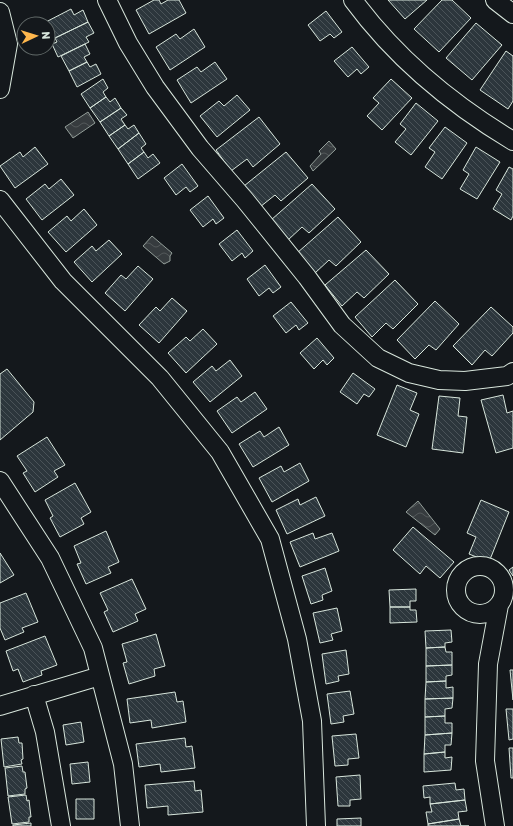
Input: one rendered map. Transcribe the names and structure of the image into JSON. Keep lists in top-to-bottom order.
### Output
{
  "north": "right"
}
